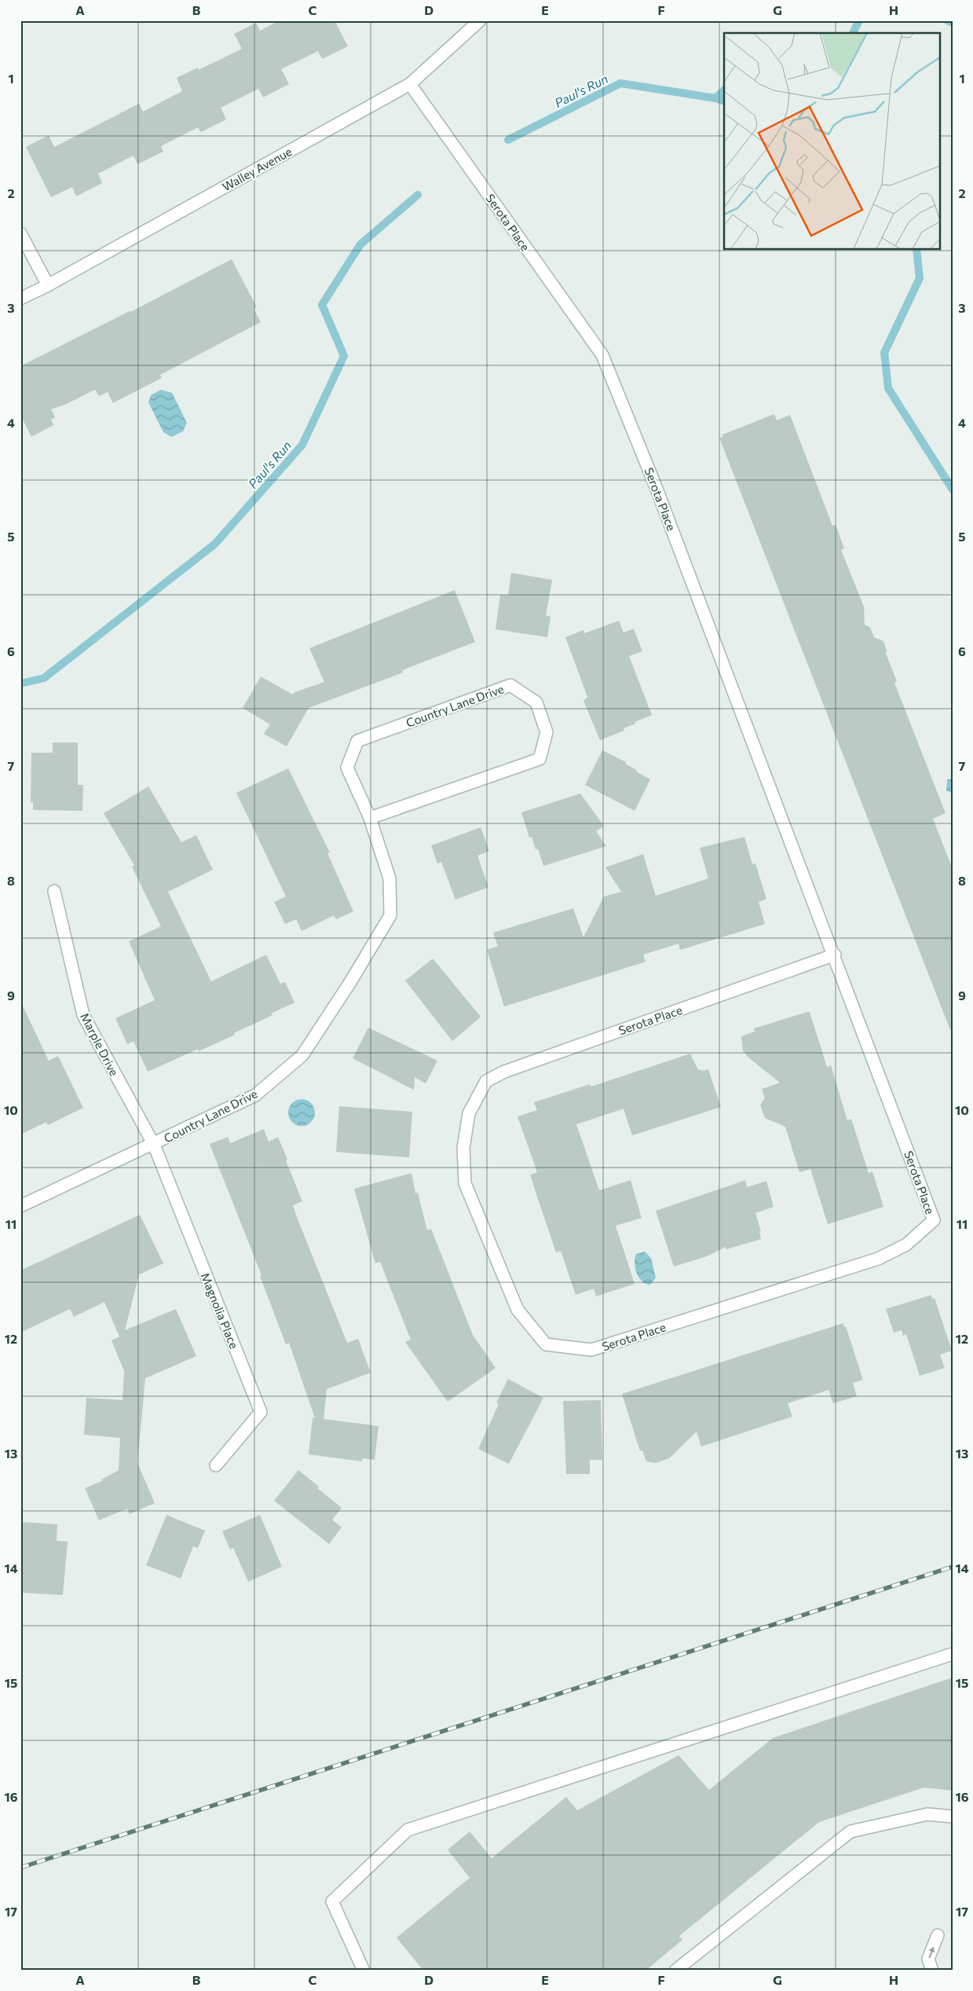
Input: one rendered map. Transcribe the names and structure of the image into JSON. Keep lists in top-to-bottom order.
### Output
{
  "streets": {
    "street": [
      "Walley Avenue",
      "Serota Place",
      "Country Lane Drive",
      "Marple Drive",
      "Magnolia Place"
    ]
  },
  "crossings": [
    ["Walley Avenue", "Serota Place"],
    ["Country Lane Drive", "Marple Drive"],
    ["Country Lane Drive", "Magnolia Place"],
    ["Marple Drive", "Magnolia Place"]
  ],
  "water": ["Paul's Run"],
  "grid": {
    "columns": [
      "A",
      "B",
      "C",
      "D",
      "E",
      "F",
      "G",
      "H"
    ],
    "rows": [
      "1",
      "2",
      "3",
      "4",
      "5",
      "6",
      "7",
      "8",
      "9",
      "10",
      "11",
      "12",
      "13",
      "14",
      "15",
      "16",
      "17"
    ]
  }
}
